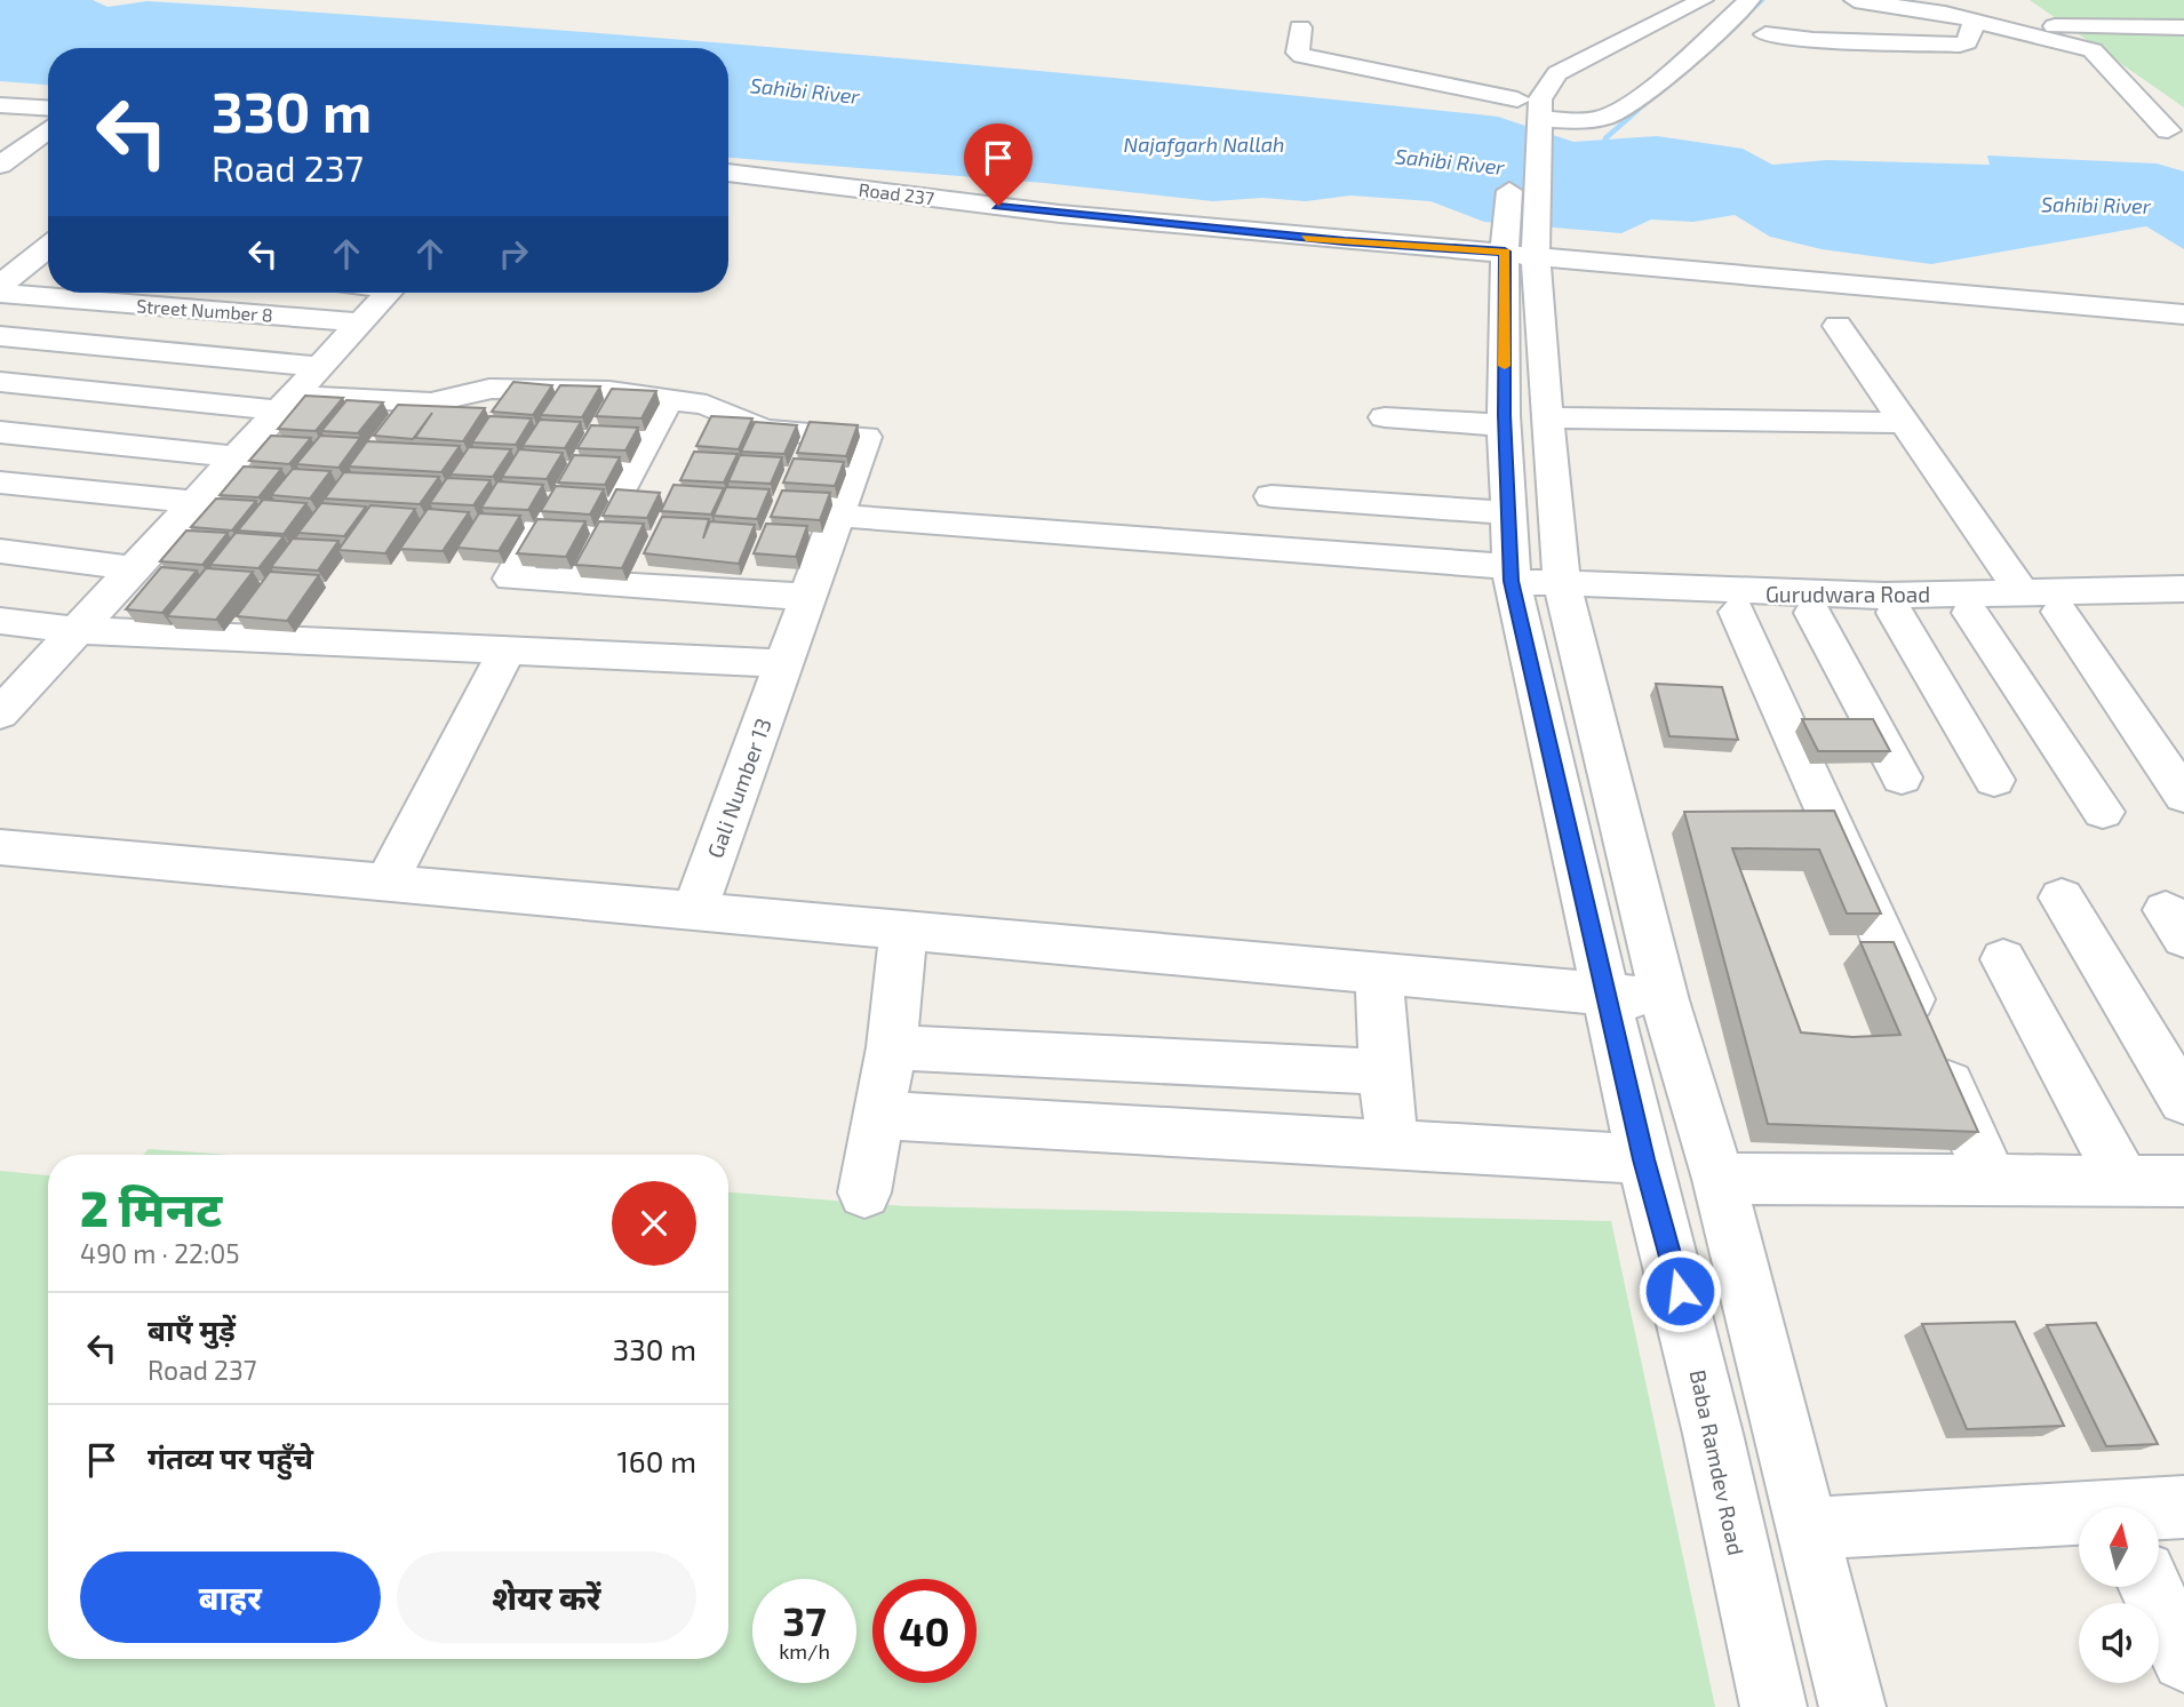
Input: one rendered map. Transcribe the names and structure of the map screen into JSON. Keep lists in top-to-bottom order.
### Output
{
  "streets": {
    "street": [
      "Road 237",
      "Street Number 8",
      "Gurudwara Road",
      "Gali Number 13",
      "Baba Ramdev Road"
    ]
  },
  "crossings": [
    ["Road 237", "Baba Ramdev Road"],
    ["Gurudwara Road", "Gali Number 13"],
    ["Gurudwara Road", "Baba Ramdev Road"]
  ],
  "water": ["Sahibi River", "Najafgarh Nallah"],
  "north": "top",
  "page": {
    "turn": ["330 m", "Road 237"],
    "heading": ["2 मिनट", "490 m · 22:05"],
    "list": [
      {
        "name": "बाएँ मुड़ें",
        "note": "Road 237",
        "value": "330 m"
      },
      {
        "name": "गंतव्य पर पहुँचे",
        "value": "160 m"
      }
    ],
    "buttons": ["बाहर", "शेयर करें"],
    "speed": "37 km/h",
    "limit": "40"
  }
}
